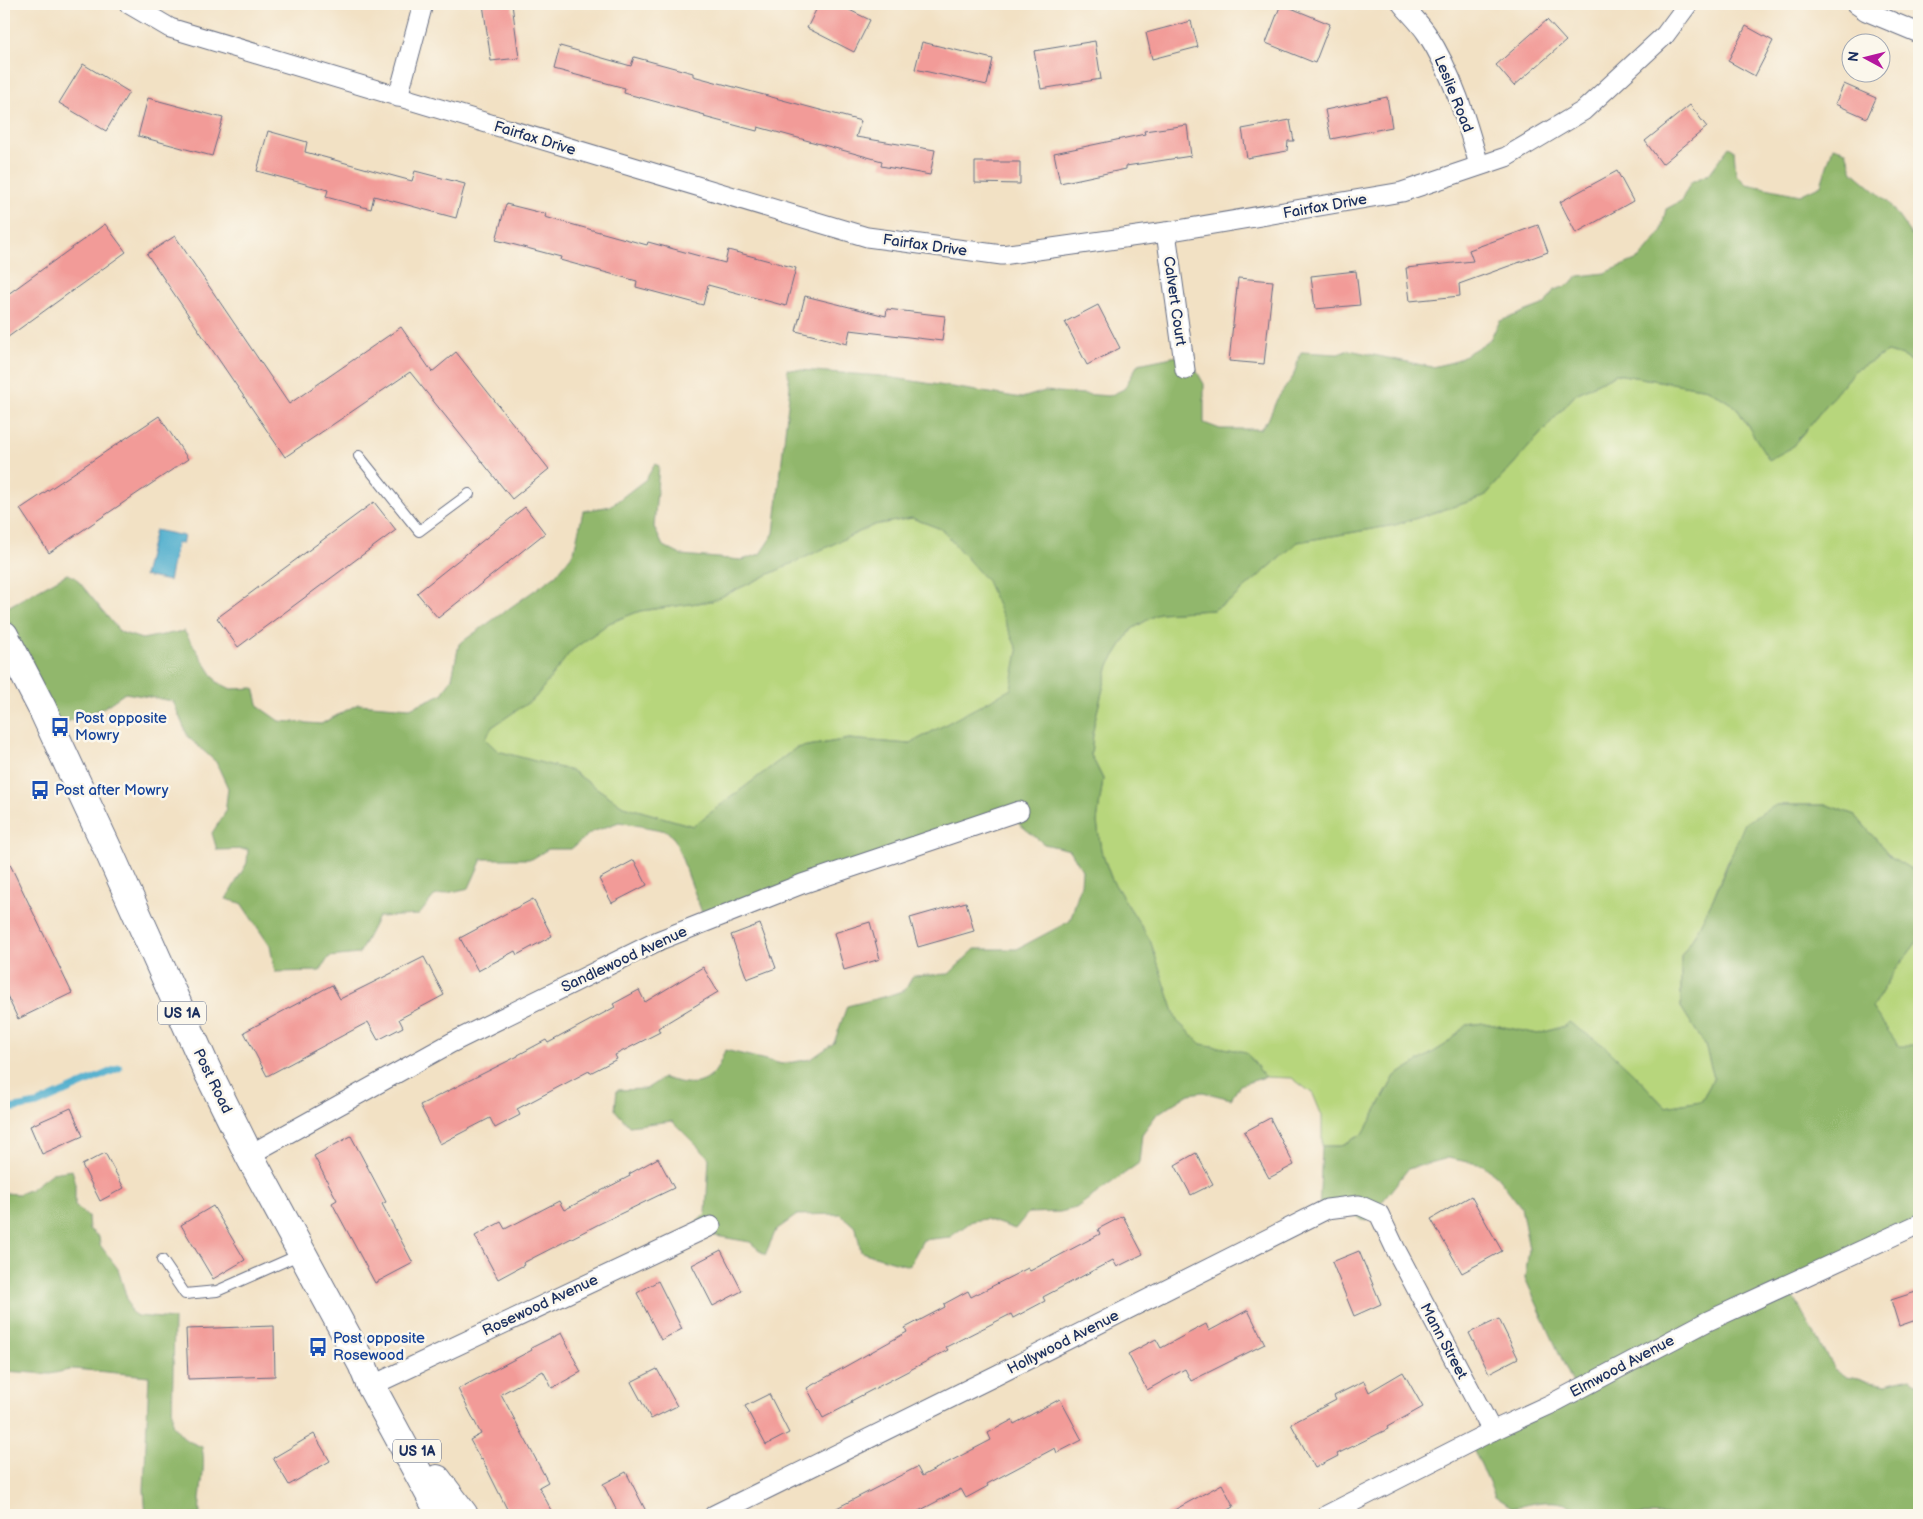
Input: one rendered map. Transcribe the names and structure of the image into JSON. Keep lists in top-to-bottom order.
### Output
{
  "streets": {
    "main road": ["US 1A", "Post Road"],
    "street": [
      "Leslie Road",
      "Fairfax Drive",
      "Calvert Court",
      "Sandlewood Avenue",
      "Rosewood Avenue",
      "Mann Street",
      "Hollywood Avenue",
      "Elmwood Avenue"
    ]
  },
  "crossings": [
    ["Leslie Road", "Fairfax Drive"],
    ["Fairfax Drive", "Calvert Court"],
    ["Sandlewood Avenue", "Post Road"],
    ["Post Road", "Rosewood Avenue"],
    ["Mann Street", "Hollywood Avenue"],
    ["Mann Street", "Elmwood Avenue"]
  ],
  "places": {
    "bus stop": ["Post opposite Mowry", "Post after Mowry", "Post opposite Rosewood"]
  },
  "north": "left"
}
